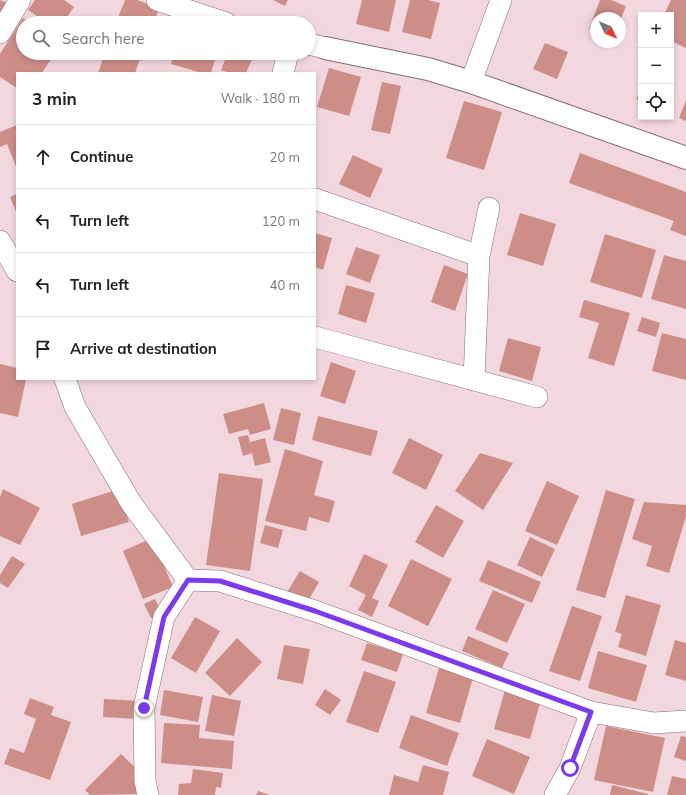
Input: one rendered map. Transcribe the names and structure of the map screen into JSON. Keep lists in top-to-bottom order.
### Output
{
  "north": "bottom right",
  "page": {
    "map_buttons": ["+", "−"],
    "search": "Search here",
    "heading": ["3 min", "Walk · 180 m"],
    "list": [
      ["Continue", "20 m"],
      ["Turn left", "120 m"],
      ["Turn left", "40 m"],
      "Arrive at destination"
    ]
  }
}
